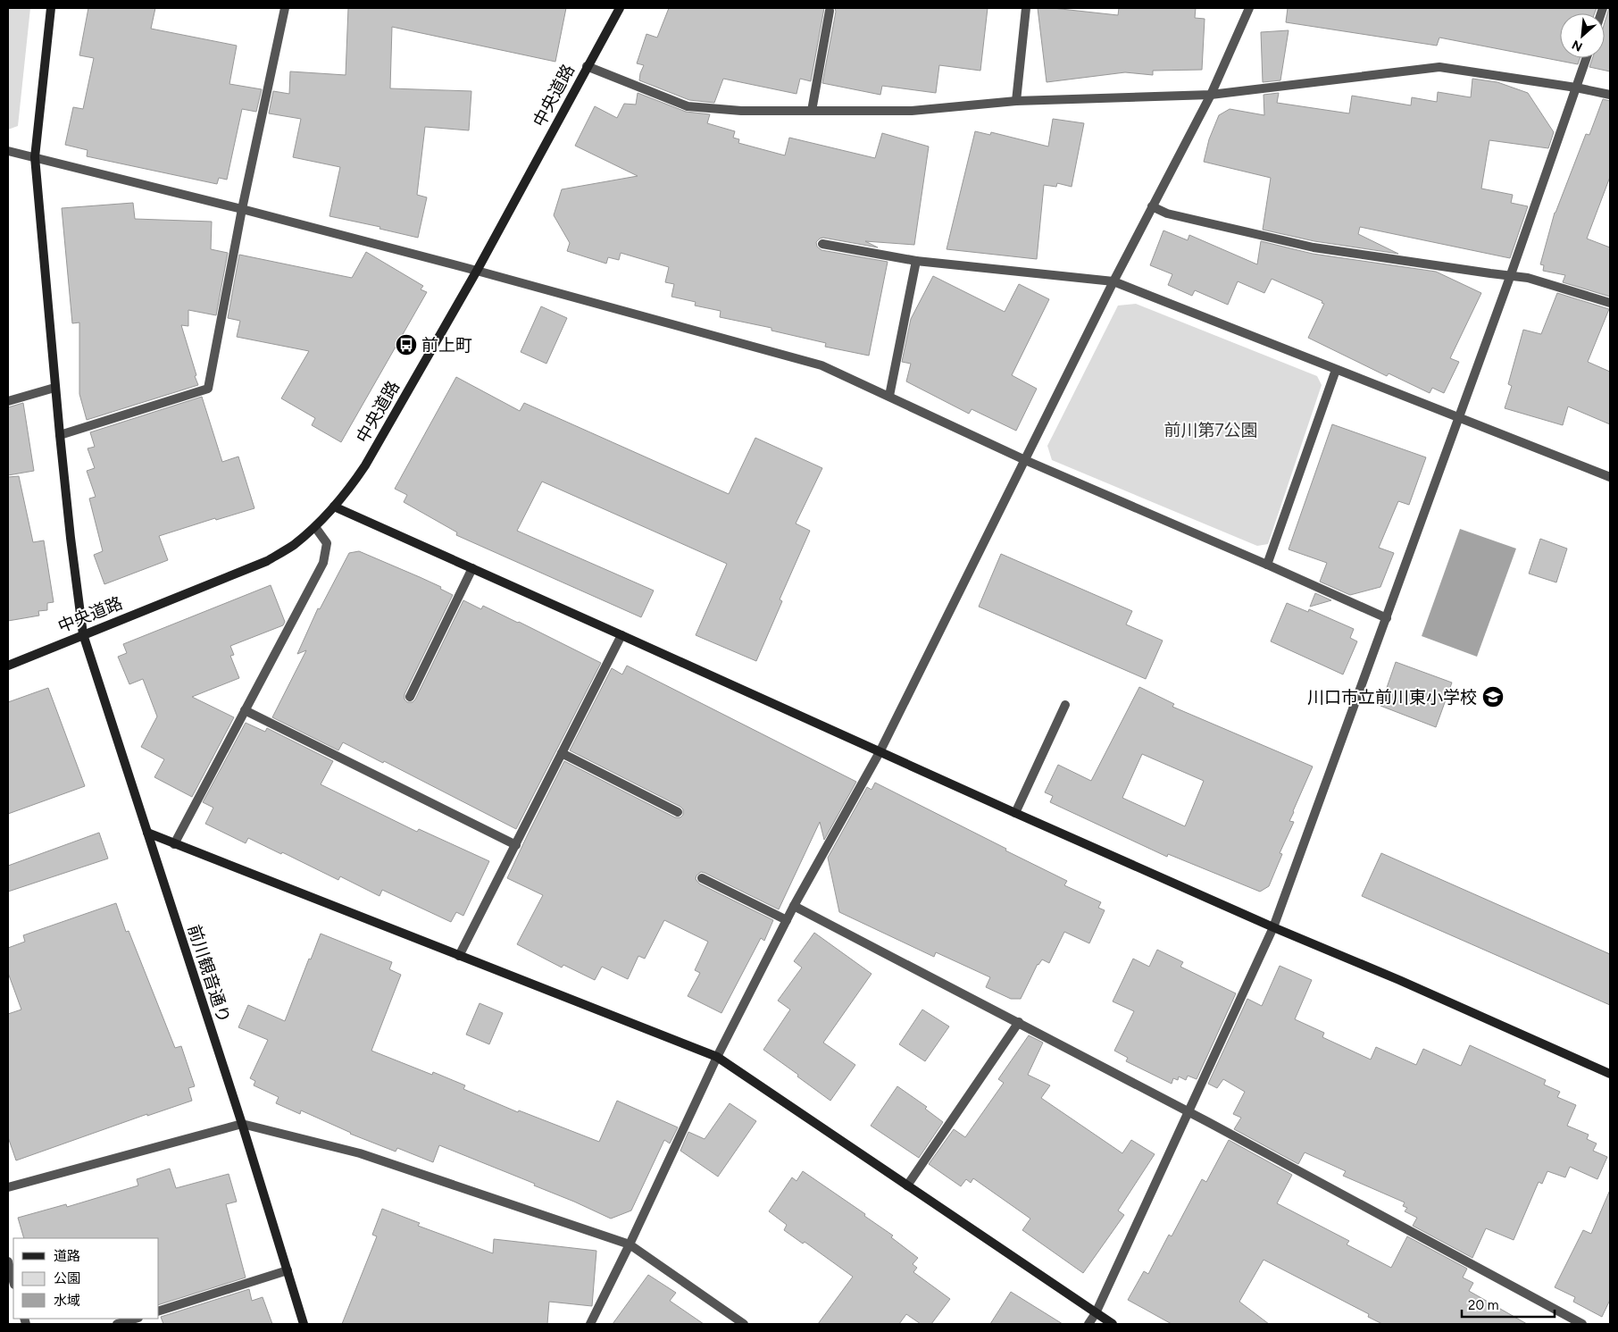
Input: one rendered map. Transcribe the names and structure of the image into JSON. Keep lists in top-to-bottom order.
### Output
{
  "streets": {
    "street": ["中央道路", "前川観音通り"]
  },
  "crossings": [
    ["中央道路", "前川観音通り"]
  ],
  "parks": ["前川第7公園"],
  "places": {
    "bus stop": ["前上町"],
    "school or university": ["川口市立前川東小学校"]
  },
  "legend": ["道路", "公園", "水域"],
  "scale_bar": "20 m",
  "north": "bottom left"
}
